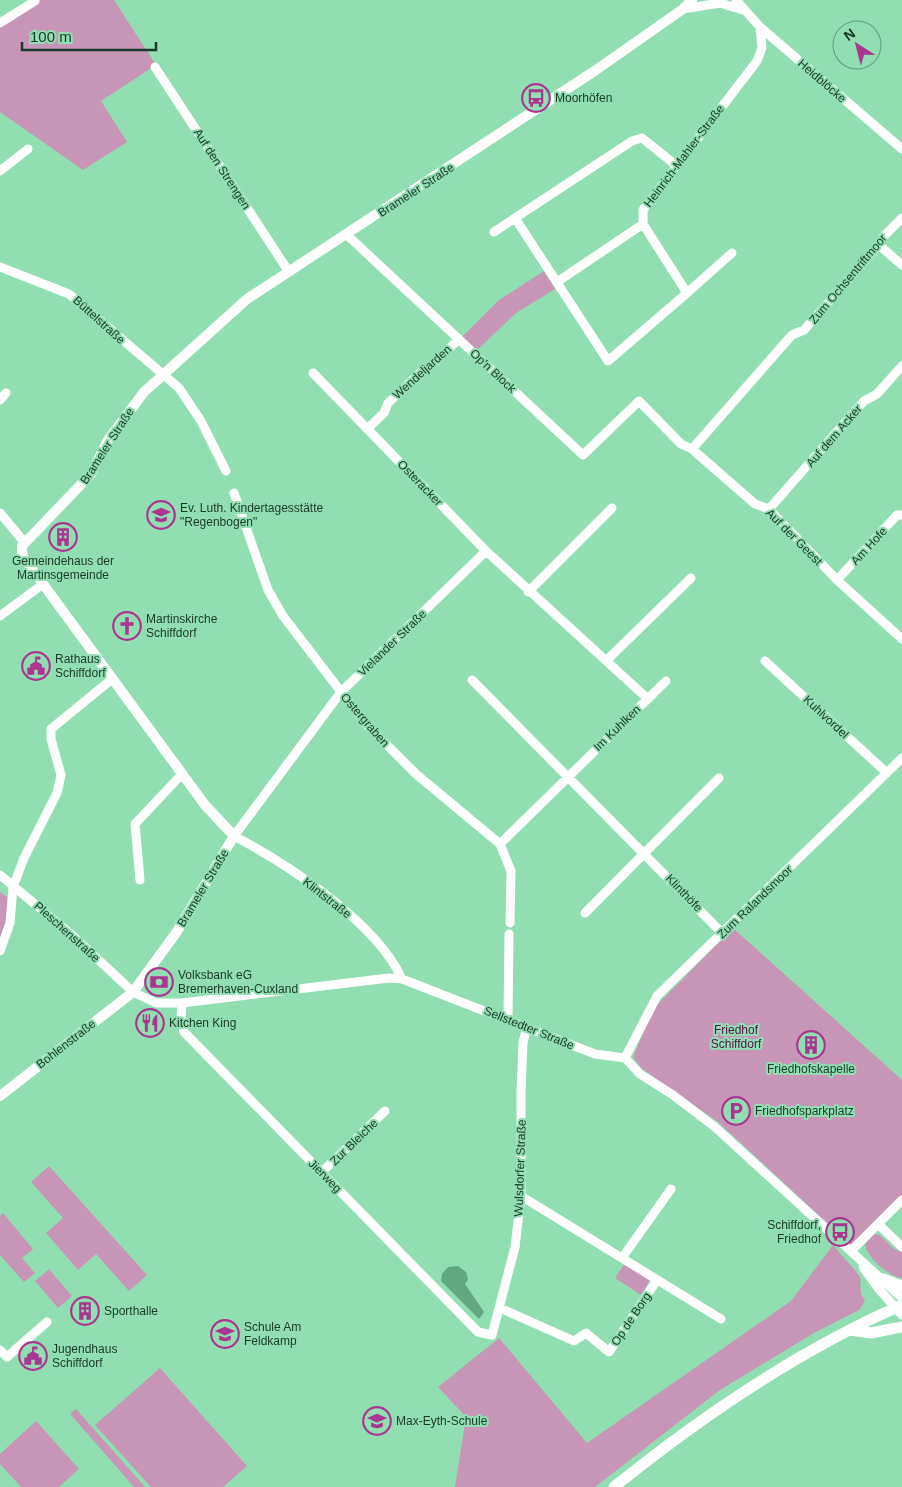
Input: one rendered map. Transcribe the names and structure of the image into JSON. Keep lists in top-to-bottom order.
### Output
{
  "streets": {
    "street": [
      "Heidblöcke",
      "Heinrich-Mahler-Straße",
      "Auf den Strengen",
      "Brameler Straße",
      "Zum Ochsentriftmoor",
      "Büttelstraße",
      "Op'n Block",
      "Wendeljarden",
      "Auf dem Acker",
      "Osteracker",
      "Auf der Geest",
      "Am Hofe",
      "Vielander Straße",
      "Kuhlvordel",
      "Ostergraben",
      "Im Kuhlken",
      "Klinthöfe",
      "Klintstraße",
      "Zum Ralandsmoor",
      "Pleschenstraße",
      "Sellstedter Straße",
      "Bohlenstraße",
      "Zur Bleiche",
      "Wulsdorfer Straße",
      "Jierweg",
      "Op de Borg"
    ]
  },
  "crossings": [
    ["Heidblöcke", "Heinrich-Mahler-Straße"],
    ["Heidblöcke", "Brameler Straße"],
    ["Auf den Strengen", "Brameler Straße"],
    ["Brameler Straße", "Büttelstraße"],
    ["Brameler Straße", "Op'n Block"],
    ["Brameler Straße", "Vielander Straße"],
    ["Brameler Straße", "Klintstraße"],
    ["Brameler Straße", "Pleschenstraße"],
    ["Brameler Straße", "Sellstedter Straße"],
    ["Brameler Straße", "Bohlenstraße"],
    ["Zum Ochsentriftmoor", "Auf der Geest"],
    ["Op'n Block", "Wendeljarden"],
    ["Op'n Block", "Auf der Geest"],
    ["Wendeljarden", "Osteracker"],
    ["Auf dem Acker", "Auf der Geest"],
    ["Osteracker", "Vielander Straße"],
    ["Osteracker", "Im Kuhlken"],
    ["Auf der Geest", "Am Hofe"],
    ["Vielander Straße", "Ostergraben"],
    ["Vielander Straße", "Klintstraße"],
    ["Kuhlvordel", "Zum Ralandsmoor"],
    ["Ostergraben", "Im Kuhlken"],
    ["Im Kuhlken", "Klinthöfe"],
    ["Klinthöfe", "Zum Ralandsmoor"],
    ["Klintstraße", "Sellstedter Straße"],
    ["Zum Ralandsmoor", "Sellstedter Straße"],
    ["Pleschenstraße", "Sellstedter Straße"],
    ["Pleschenstraße", "Bohlenstraße"],
    ["Sellstedter Straße", "Bohlenstraße"],
    ["Sellstedter Straße", "Wulsdorfer Straße"],
    ["Sellstedter Straße", "Jierweg"],
    ["Zur Bleiche", "Jierweg"],
    ["Wulsdorfer Straße", "Jierweg"],
    ["Wulsdorfer Straße", "Op de Borg"]
  ],
  "parks": ["Friedhof Schiffdorf"],
  "places": {
    "bus stop": ["Moorhöfen", "Schiffdorf, Friedhof"],
    "school or university": ["Ev. Luth. Kindertagesstätte \"Regenbogen\"", "Schule Am Feldkamp", "Max-Eyth-Schule"],
    "building": ["Gemeindehaus der Martinsgemeinde", "Friedhofskapelle", "Sporthalle"],
    "church": ["Martinskirche Schiffdorf"],
    "public building": ["Rathaus Schiffdorf", "Jugendhaus Schiffdorf"],
    "bank": ["Volksbank eG Bremerhaven-Cuxland"],
    "restaurant": ["Kitchen King"],
    "parking": ["Friedhofsparkplatz"]
  },
  "scale_bar": "100 m",
  "north": "top left"
}
